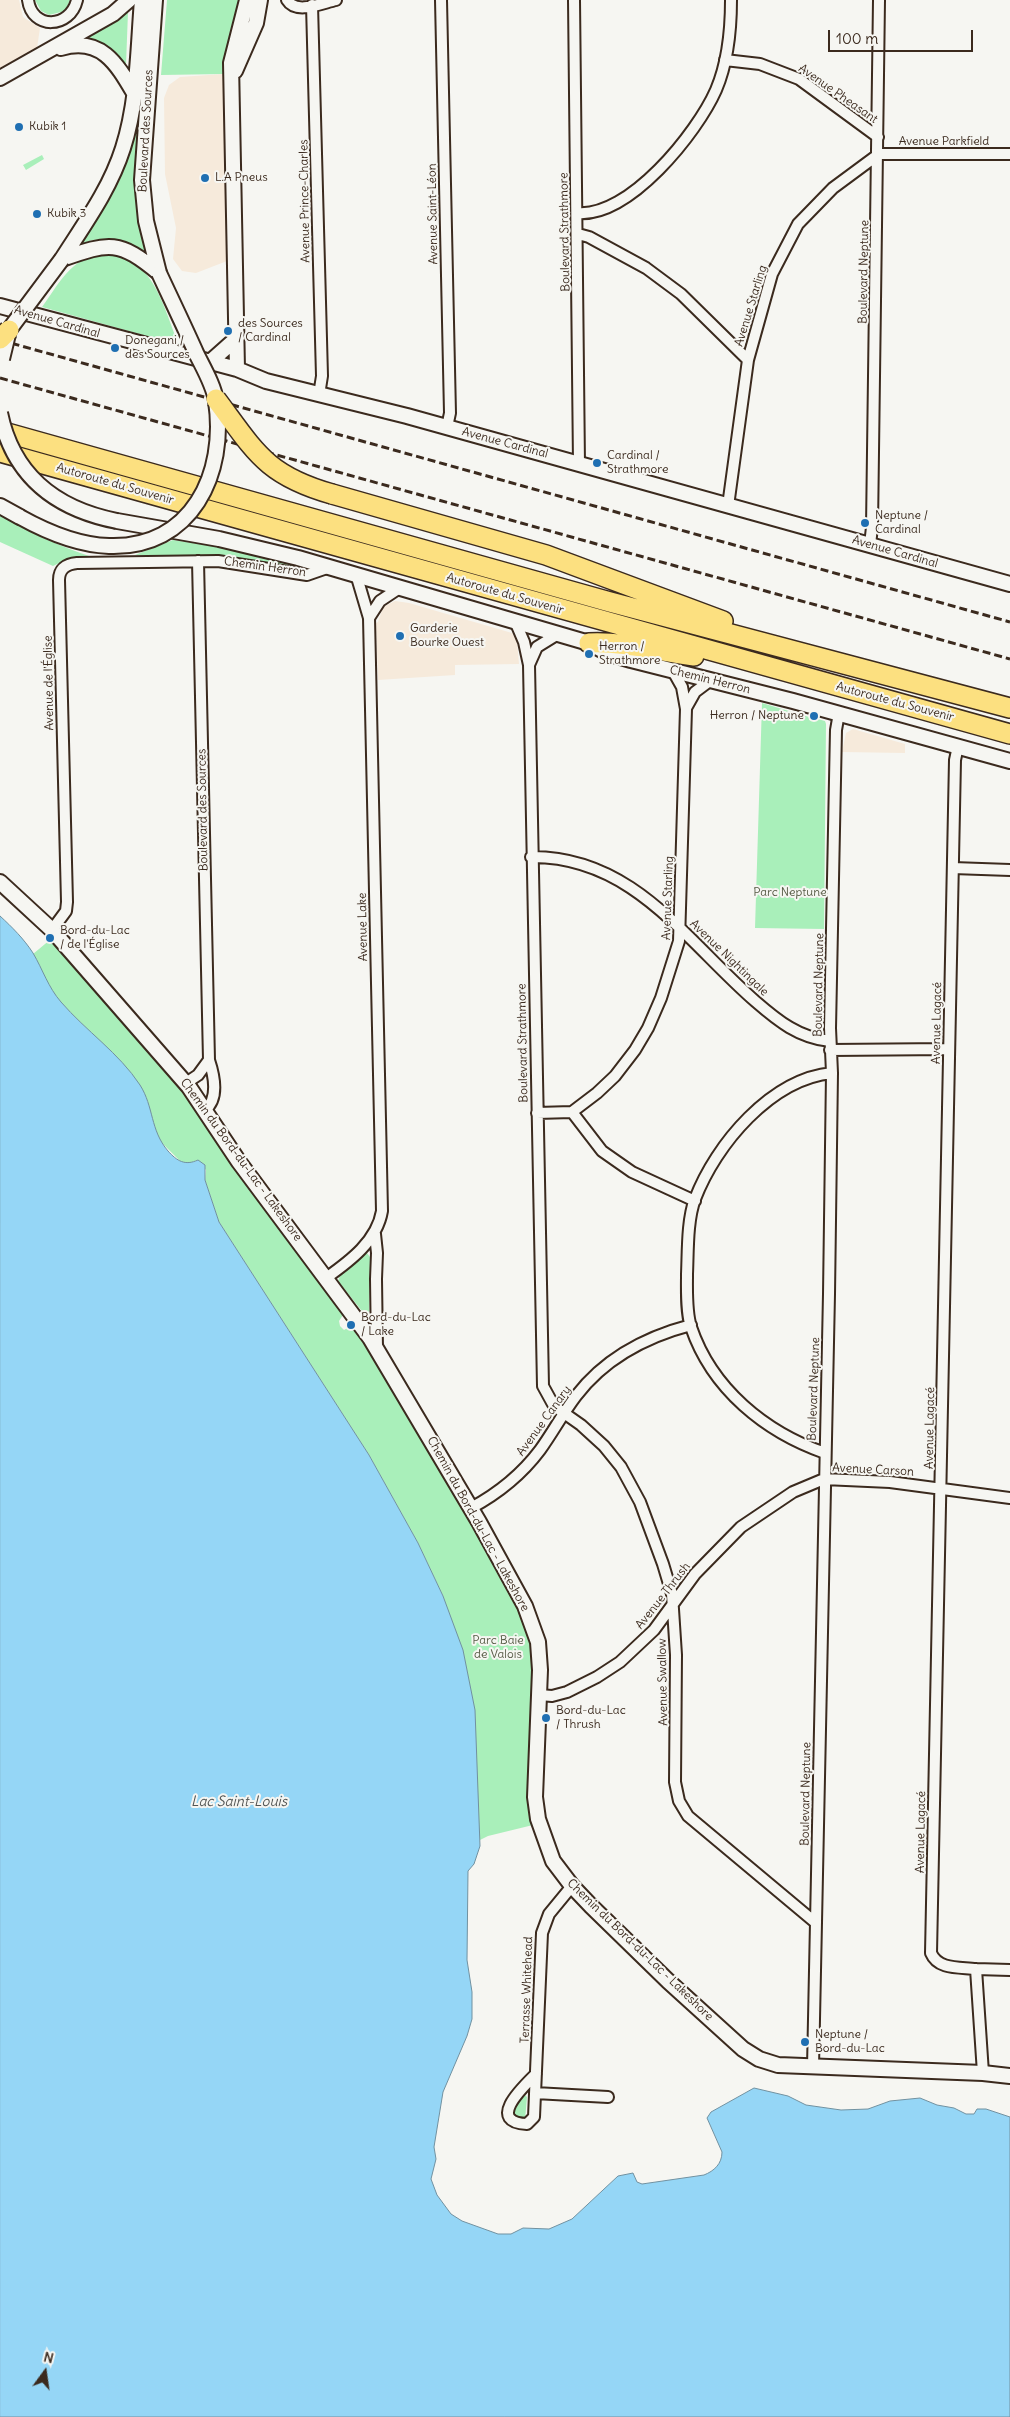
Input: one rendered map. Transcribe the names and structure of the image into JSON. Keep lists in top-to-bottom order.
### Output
{
  "streets": {
    "highway": ["Autoroute du Souvenir"],
    "main road": [
      "Boulevard des Sources",
      "Avenue Cardinal",
      "Chemin Herron",
      "Chemin du Bord-du-Lac - Lakeshore"
    ],
    "street": [
      "Avenue Pheasant",
      "Avenue Parkfield",
      "Avenue Prince-Charles",
      "Avenue Saint-Léon",
      "Boulevard Strathmore",
      "Boulevard Neptune",
      "Avenue Starling",
      "Avenue de l'Église",
      "Avenue Lake",
      "Avenue Nightingale",
      "Avenue Lagacé",
      "Avenue Canary",
      "Avenue Carson",
      "Avenue Thrush",
      "Avenue Swallow",
      "Terrasse Whitehead"
    ]
  },
  "crossings": [
    ["Avenue Pheasant", "Boulevard Neptune"],
    ["Boulevard des Sources", "Chemin Herron"],
    ["Boulevard des Sources", "Avenue de l'Église"],
    ["Boulevard des Sources", "Chemin du Bord-du-Lac - Lakeshore"],
    ["Avenue Parkfield", "Boulevard Neptune"],
    ["Avenue Parkfield", "Avenue Starling"],
    ["Avenue Prince-Charles", "Avenue Cardinal"],
    ["Avenue Saint-Léon", "Avenue Cardinal"],
    ["Boulevard Strathmore", "Avenue Cardinal"],
    ["Boulevard Strathmore", "Chemin Herron"],
    ["Boulevard Strathmore", "Avenue Nightingale"],
    ["Boulevard Strathmore", "Avenue Canary"],
    ["Boulevard Strathmore", "Avenue Swallow"],
    ["Boulevard Neptune", "Avenue Starling"],
    ["Boulevard Neptune", "Avenue Cardinal"],
    ["Boulevard Neptune", "Chemin Herron"],
    ["Boulevard Neptune", "Avenue Nightingale"],
    ["Boulevard Neptune", "Chemin du Bord-du-Lac - Lakeshore"],
    ["Boulevard Neptune", "Avenue Carson"],
    ["Boulevard Neptune", "Avenue Thrush"],
    ["Boulevard Neptune", "Avenue Swallow"],
    ["Avenue Starling", "Avenue Cardinal"],
    ["Avenue Starling", "Chemin Herron"],
    ["Avenue Starling", "Avenue Nightingale"],
    ["Chemin Herron", "Avenue de l'Église"],
    ["Chemin Herron", "Avenue Lake"],
    ["Chemin Herron", "Avenue Lagacé"],
    ["Avenue de l'Église", "Chemin du Bord-du-Lac - Lakeshore"],
    ["Avenue Lake", "Chemin du Bord-du-Lac - Lakeshore"],
    ["Avenue Nightingale", "Avenue Lagacé"],
    ["Avenue Lagacé", "Avenue Carson"],
    ["Chemin du Bord-du-Lac - Lakeshore", "Avenue Canary"],
    ["Chemin du Bord-du-Lac - Lakeshore", "Avenue Thrush"],
    ["Chemin du Bord-du-Lac - Lakeshore", "Terrasse Whitehead"],
    ["Avenue Canary", "Avenue Swallow"],
    ["Avenue Carson", "Avenue Thrush"],
    ["Avenue Thrush", "Avenue Swallow"]
  ],
  "water": ["Lac Saint-Louis"],
  "parks": ["Parc Neptune", "Parc Baie de Valois"],
  "places": [
    "Kubik 1",
    "L.A Pneus",
    "Kubik 3",
    "des Sources / Cardinal",
    "Donegani / des Sources",
    "Cardinal / Strathmore",
    "Neptune / Cardinal",
    "Garderie Bourke Ouest",
    "Herron / Strathmore",
    "Herron / Neptune",
    "Bord-du-Lac / de l'Église",
    "Bord-du-Lac / Lake",
    "Bord-du-Lac / Thrush",
    "Neptune / Bord-du-Lac"
  ],
  "scale_bar": "100 m",
  "north": "top"
}
